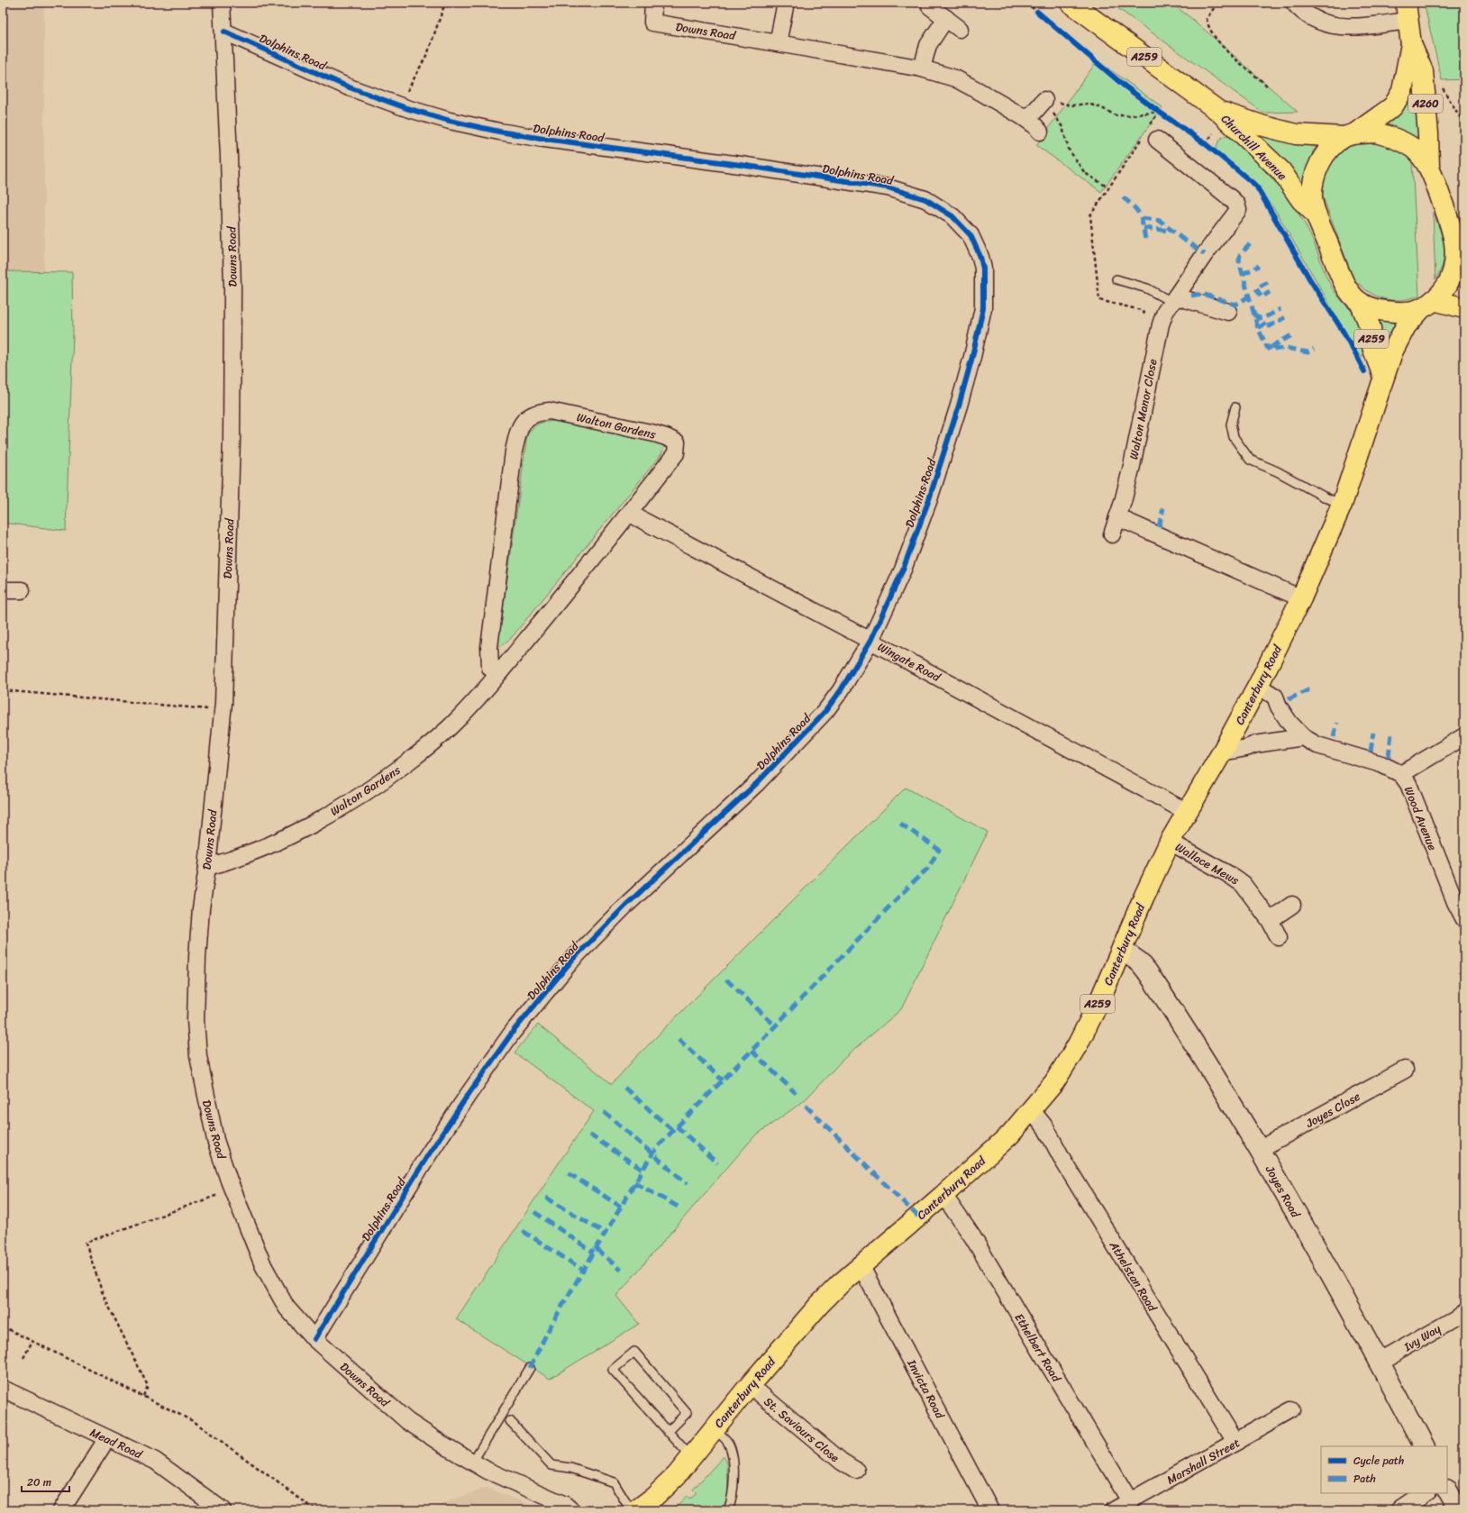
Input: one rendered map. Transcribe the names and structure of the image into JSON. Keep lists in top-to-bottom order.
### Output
{
  "streets": {
    "main road": [
      "A259",
      "A260",
      "Churchill Avenue",
      "Canterbury Road"
    ],
    "street": [
      "Downs Road",
      "Dolphins Road",
      "Walton Manor Close",
      "Walton Gardens",
      "Wingate Road",
      "Wood Avenue",
      "Wallace Mews",
      "Joyes Close",
      "Joyes Road",
      "Athelstan Road",
      "Ivy Way",
      "Ethelbert Road",
      "Invicta Road",
      "St. Saviours Close",
      "Mead Road",
      "Marshall Street"
    ]
  },
  "crossings": [
    ["Downs Road", "Dolphins Road"],
    ["Downs Road", "Walton Gardens"],
    ["Dolphins Road", "Wingate Road"],
    ["A259", "Canterbury Road"],
    ["A260", "Churchill Avenue"],
    ["Walton Gardens", "Wingate Road"],
    ["Wingate Road", "Canterbury Road"],
    ["Canterbury Road", "Wood Avenue"],
    ["Canterbury Road", "Wallace Mews"],
    ["Canterbury Road", "Joyes Road"],
    ["Canterbury Road", "Athelstan Road"],
    ["Canterbury Road", "Ethelbert Road"],
    ["Canterbury Road", "Invicta Road"],
    ["Canterbury Road", "St. Saviours Close"],
    ["Joyes Close", "Joyes Road"],
    ["Joyes Road", "Ivy Way"],
    ["Athelstan Road", "Marshall Street"],
    ["Ethelbert Road", "Marshall Street"]
  ],
  "legend": ["Cycle path", "Path"],
  "scale_bar": "20 m"
}
